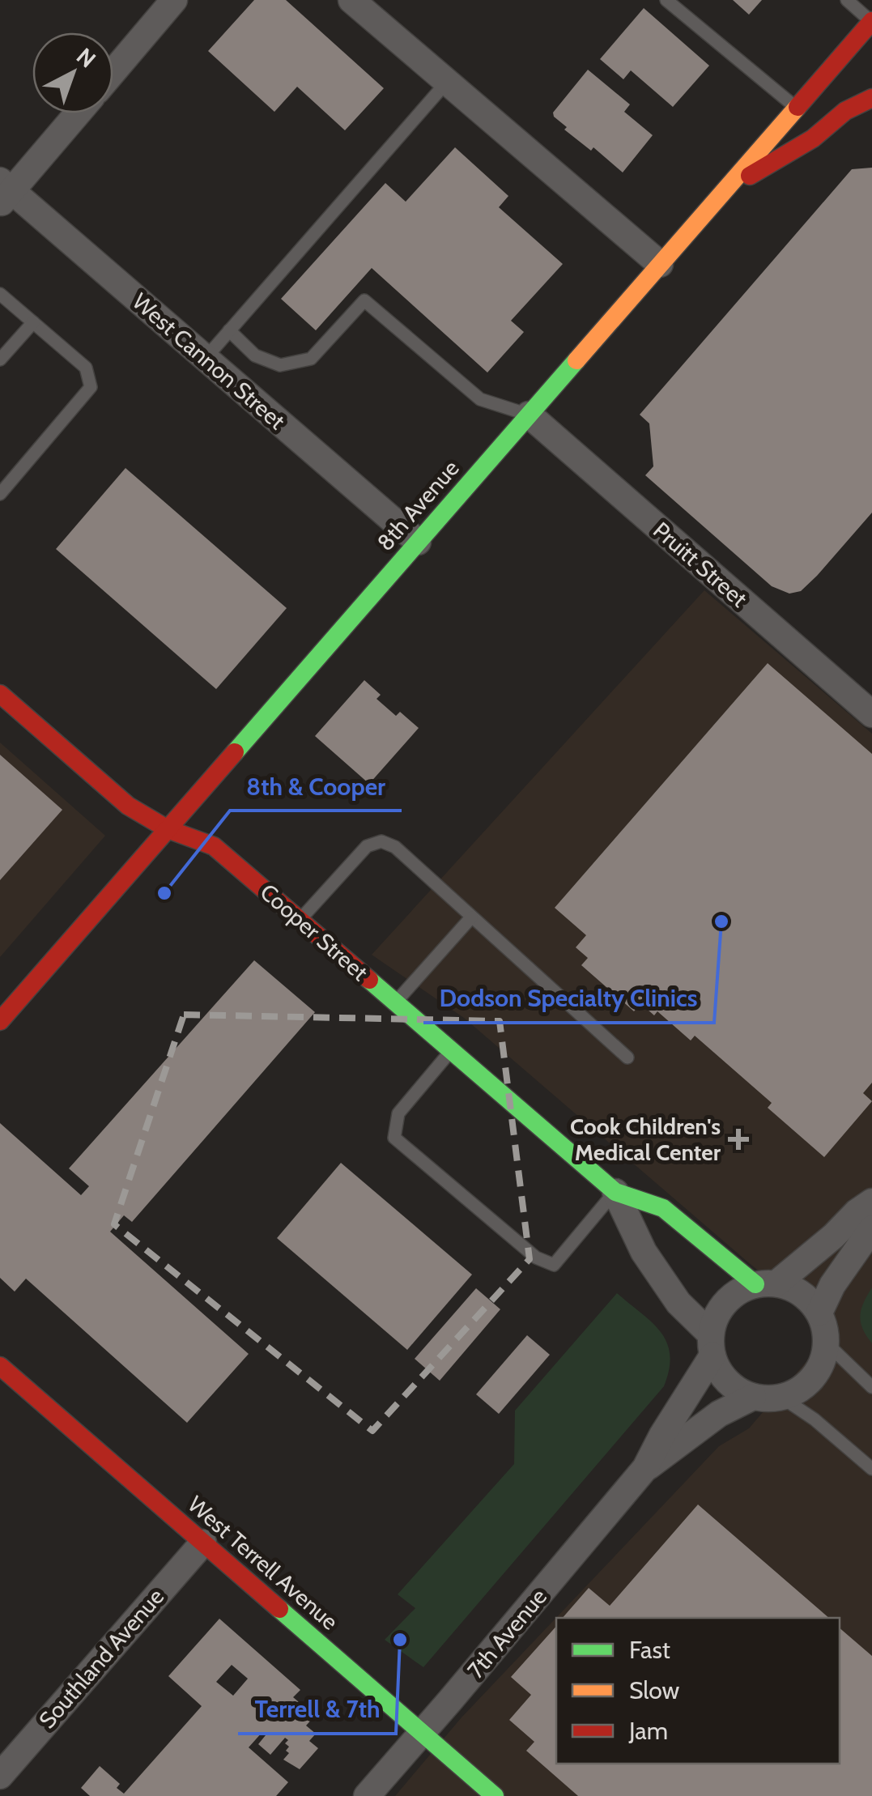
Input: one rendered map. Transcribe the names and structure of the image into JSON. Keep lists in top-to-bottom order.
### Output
{
  "streets": {
    "street": [
      "West Cannon Street",
      "8th Avenue",
      "Pruitt Street",
      "Cooper Street",
      "West Terrell Avenue",
      "7th Avenue",
      "Southland Avenue"
    ]
  },
  "crossings": [
    ["West Cannon Street", "8th Avenue"],
    ["8th Avenue", "Pruitt Street"],
    ["8th Avenue", "Cooper Street"],
    ["Cooper Street", "7th Avenue"],
    ["West Terrell Avenue", "7th Avenue"],
    ["West Terrell Avenue", "Southland Avenue"]
  ],
  "places": {
    "other": ["8th & Cooper", "Dodson Specialty Clinics", "Terrell & 7th"],
    "health": ["Cook Children's Medical Center"]
  },
  "legend": ["Fast", "Slow", "Jam"],
  "north": "top right"
}
